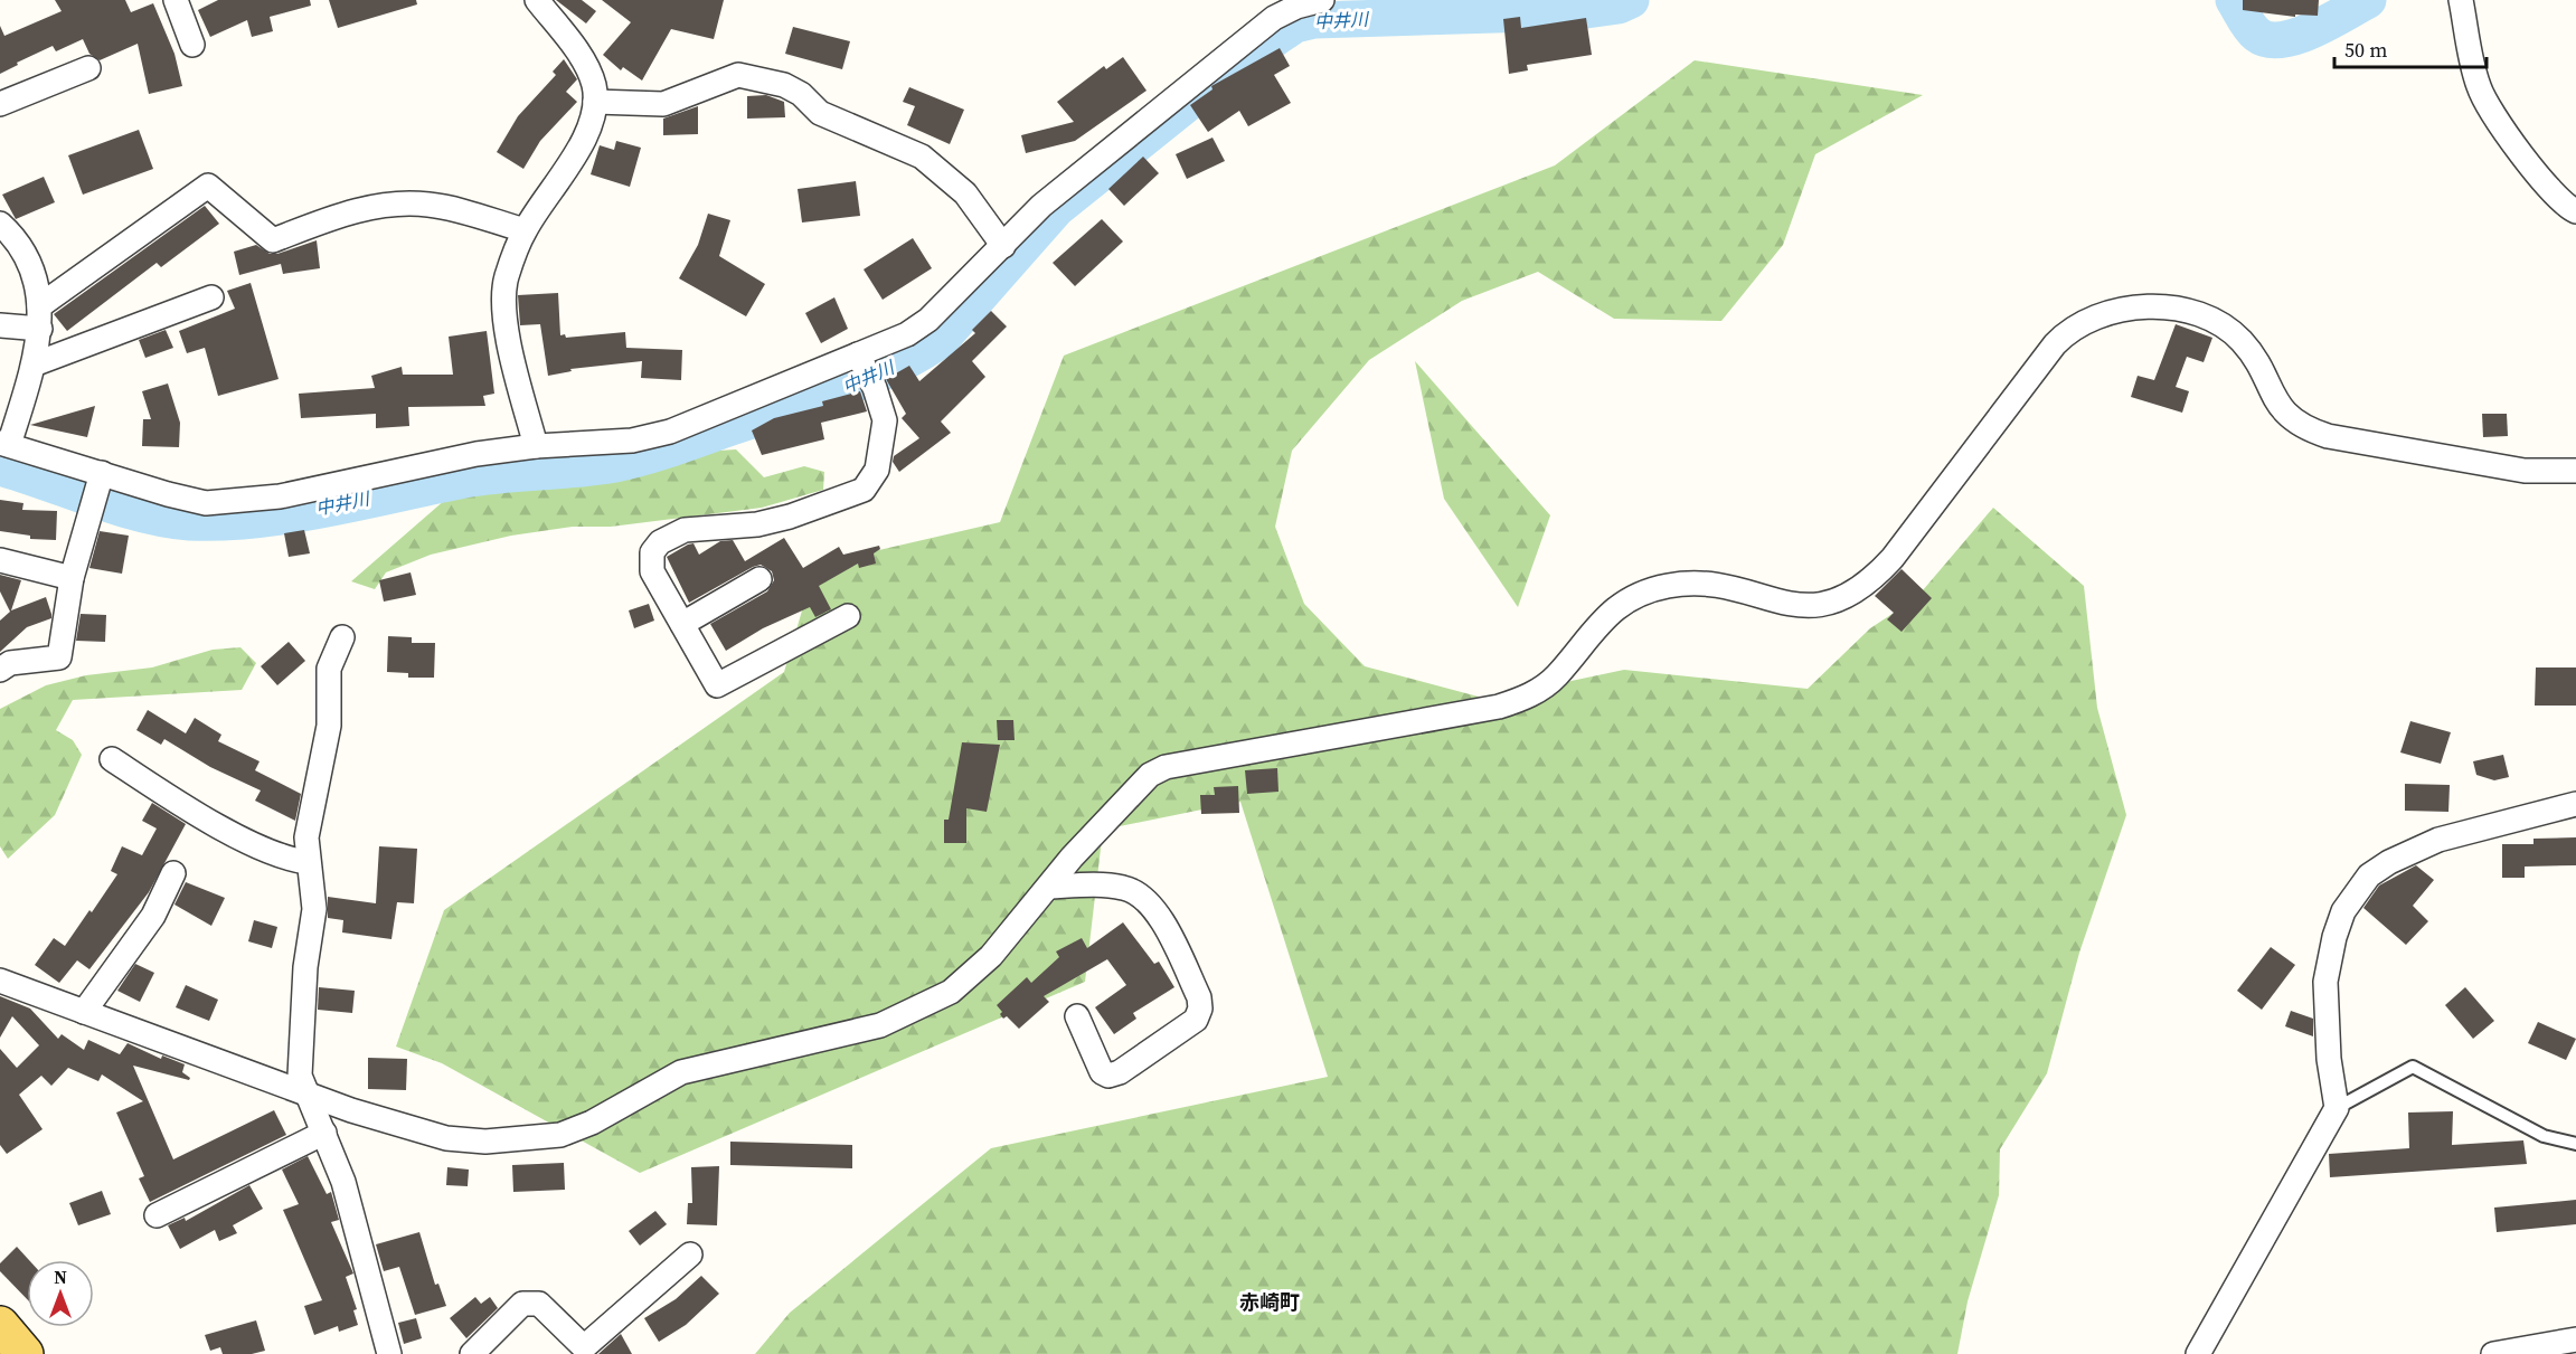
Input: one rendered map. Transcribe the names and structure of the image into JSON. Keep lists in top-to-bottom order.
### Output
{
  "districts": ["赤崎町"],
  "water": ["中井川"],
  "scale_bar": "50 m",
  "north": "top"
}
